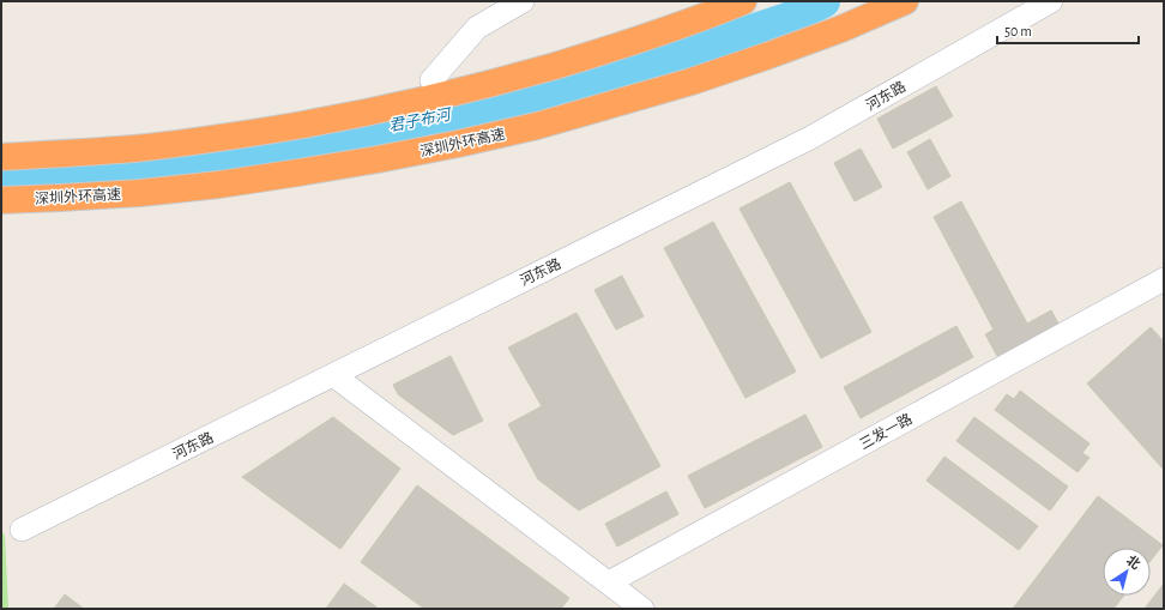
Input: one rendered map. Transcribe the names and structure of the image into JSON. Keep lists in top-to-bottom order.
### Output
{
  "streets": {
    "highway": ["深圳外环高速"],
    "street": ["河东路", "三发一路"]
  },
  "water": ["君子布河"],
  "scale_bar": "50 m",
  "north": "top right"
}
